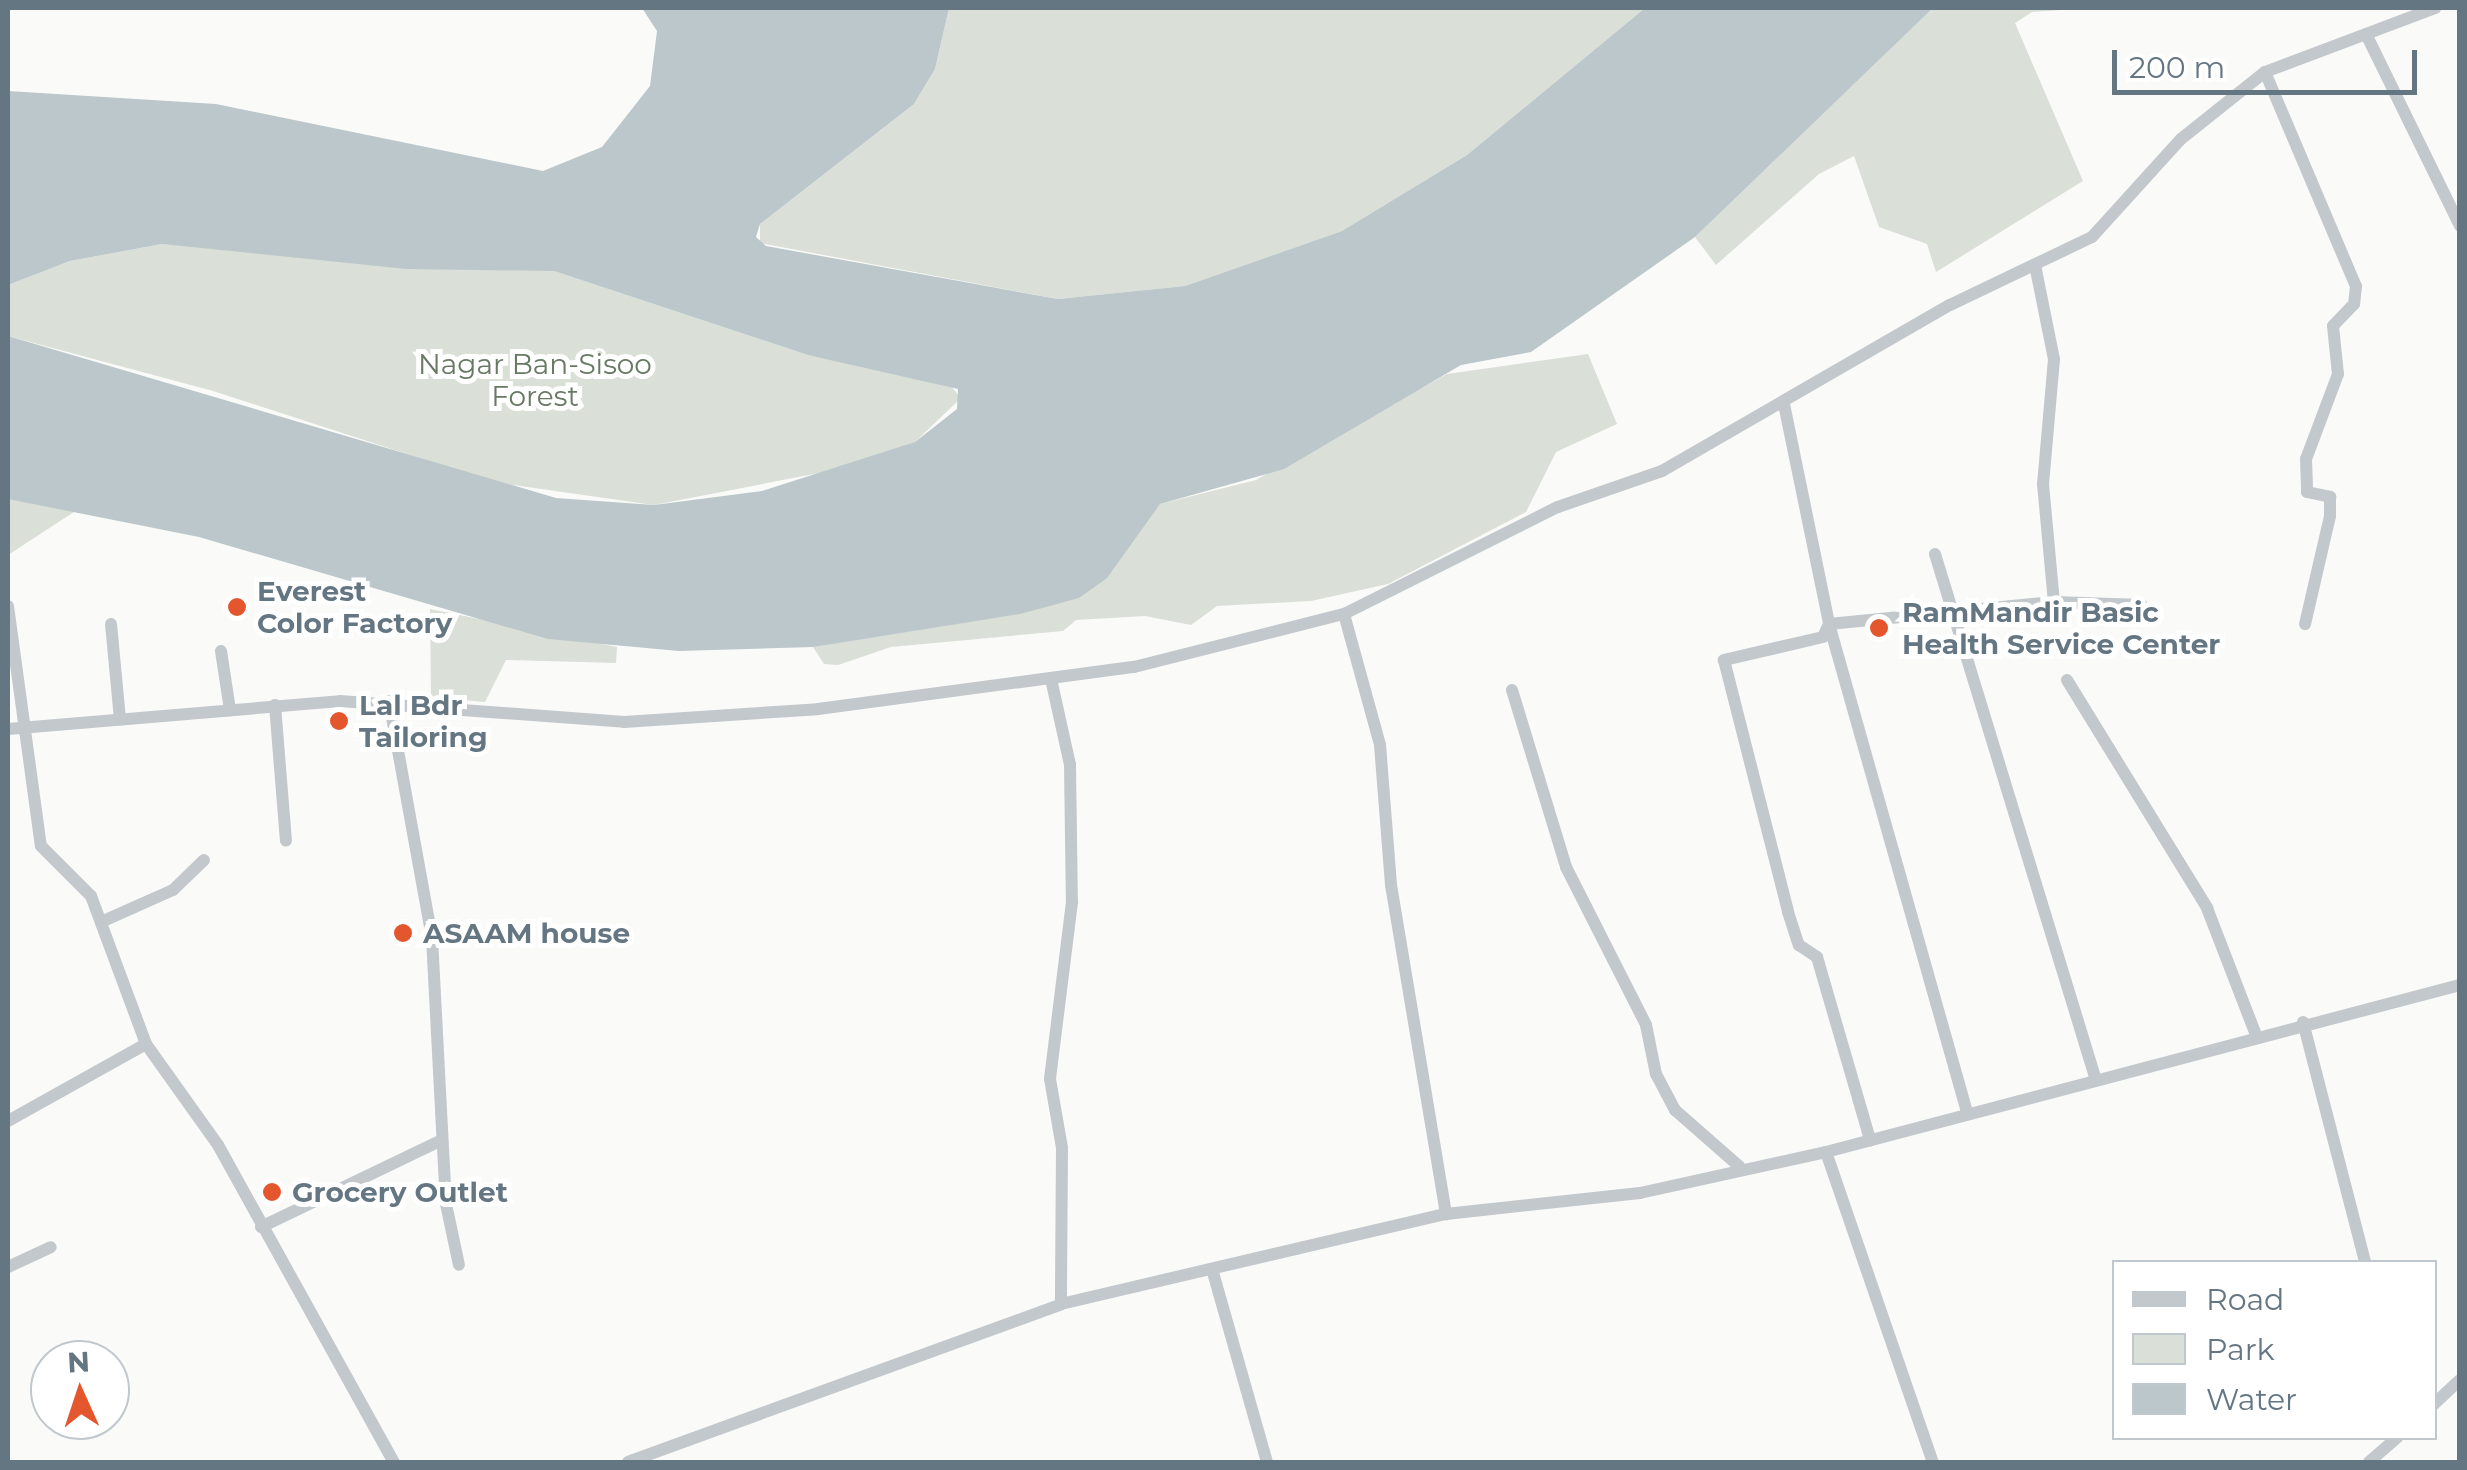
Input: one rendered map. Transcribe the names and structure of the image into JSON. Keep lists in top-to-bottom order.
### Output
{
  "parks": ["Nagar Ban-Sisoo Forest"],
  "places": [
    "Everest Color Factory",
    "RamMandir Basic Health Service Center",
    "Lal Bdr Tailoring",
    "ASAAM house",
    "Grocery Outlet"
  ],
  "legend": ["Road", "Park", "Water"],
  "scale_bar": "200 m",
  "north": "top"
}
